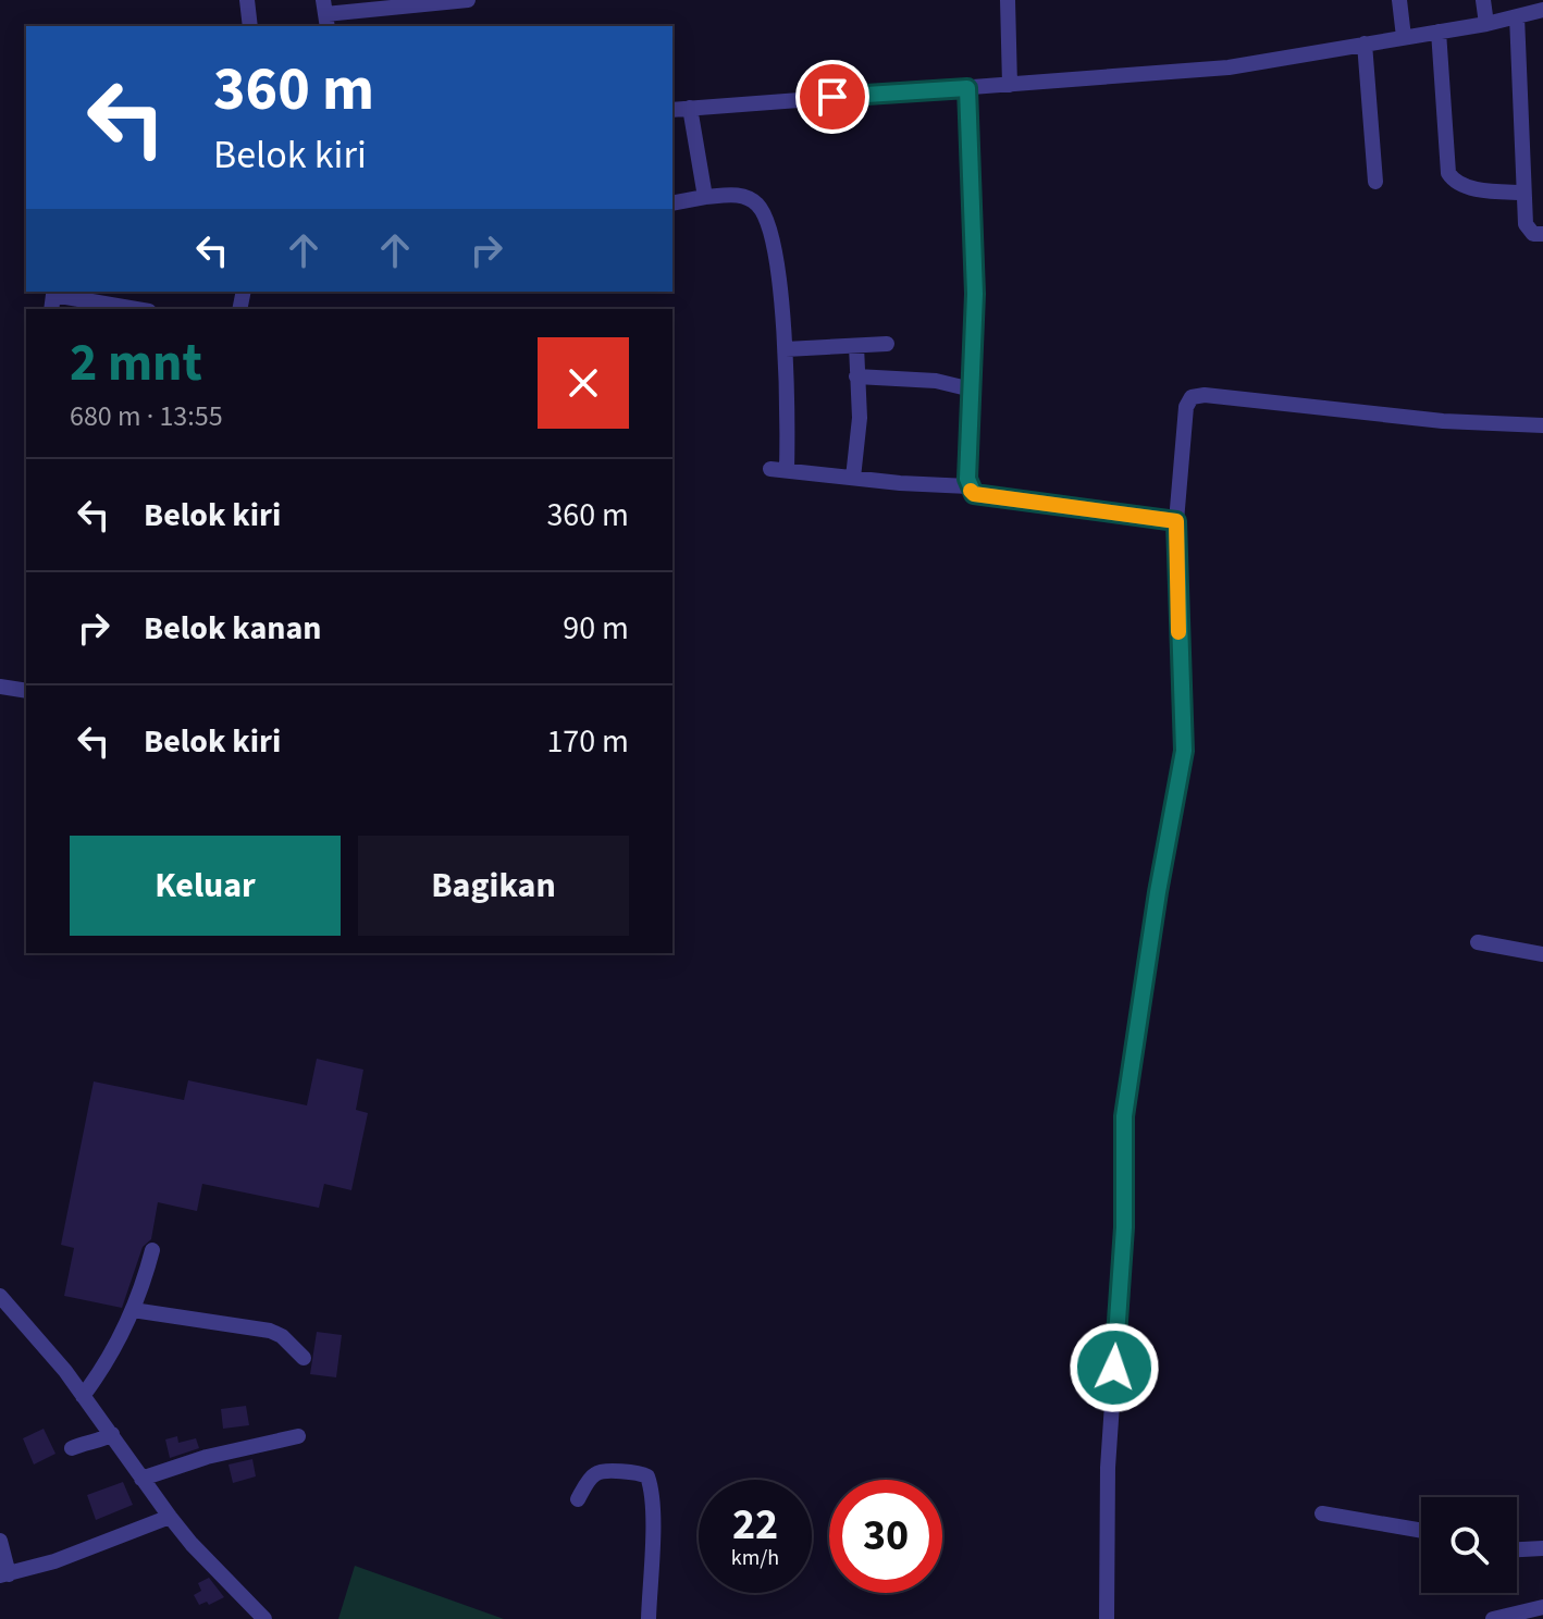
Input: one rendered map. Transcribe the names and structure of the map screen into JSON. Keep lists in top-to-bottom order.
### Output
{
  "page": {
    "turn": ["360 m", "Belok kiri"],
    "heading": ["2 mnt", "680 m · 13:55"],
    "list": [
      {
        "name": "Belok kiri",
        "value": "360 m"
      },
      {
        "name": "Belok kanan",
        "value": "90 m"
      },
      {
        "name": "Belok kiri",
        "value": "170 m"
      }
    ],
    "buttons": ["Keluar", "Bagikan"],
    "speed": "22 km/h",
    "limit": "30"
  }
}
